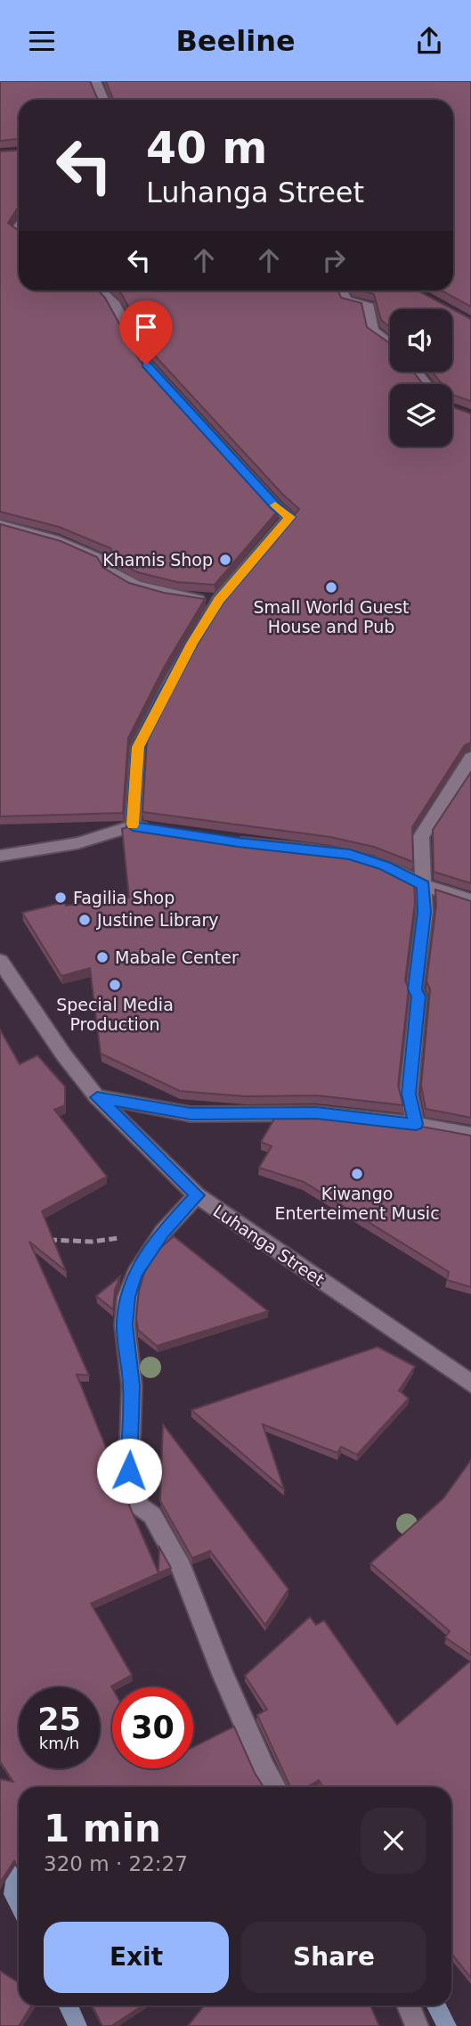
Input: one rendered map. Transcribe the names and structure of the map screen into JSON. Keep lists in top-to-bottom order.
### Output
{
  "streets": {
    "street": ["Luhanga Street"]
  },
  "places": [
    "Khamis Shop",
    "Small World Guest House and Pub",
    "Fagilia Shop",
    "Justine Library",
    "Mabale Center",
    "Special Media Production",
    "Kiwango Enterteiment Music"
  ],
  "page": {
    "header": "Beeline",
    "turn": ["40 m", "Luhanga Street"],
    "speed": "25 km/h",
    "limit": "30",
    "heading": ["1 min", "320 m · 22:27"],
    "buttons": ["Exit", "Share"]
  }
}
